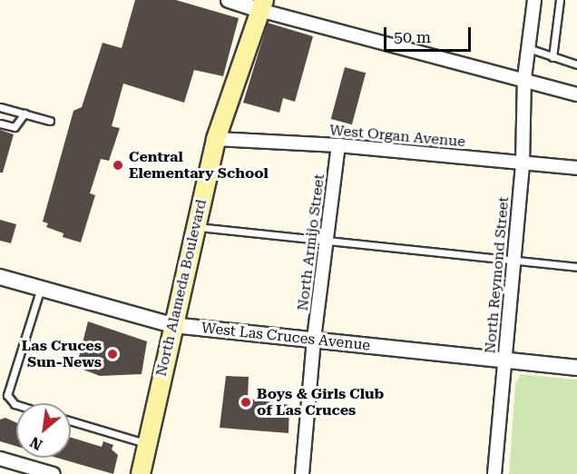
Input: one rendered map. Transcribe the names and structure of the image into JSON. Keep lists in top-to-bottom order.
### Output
{
  "streets": {
    "main road": ["North Alameda Boulevard"],
    "street": [
      "West Organ Avenue",
      "North Armijo Street",
      "North Reymond Street",
      "West Las Cruces Avenue"
    ]
  },
  "crossings": [
    ["West Organ Avenue", "North Armijo Street"],
    ["West Organ Avenue", "North Reymond Street"],
    ["West Organ Avenue", "North Alameda Boulevard"],
    ["North Armijo Street", "West Las Cruces Avenue"],
    ["North Reymond Street", "West Las Cruces Avenue"],
    ["North Alameda Boulevard", "West Las Cruces Avenue"]
  ],
  "places": ["Central Elementary School", "Las Cruces Sun-News", "Boys & Girls Club of Las Cruces"],
  "scale_bar": "50 m",
  "north": "bottom left"
}
